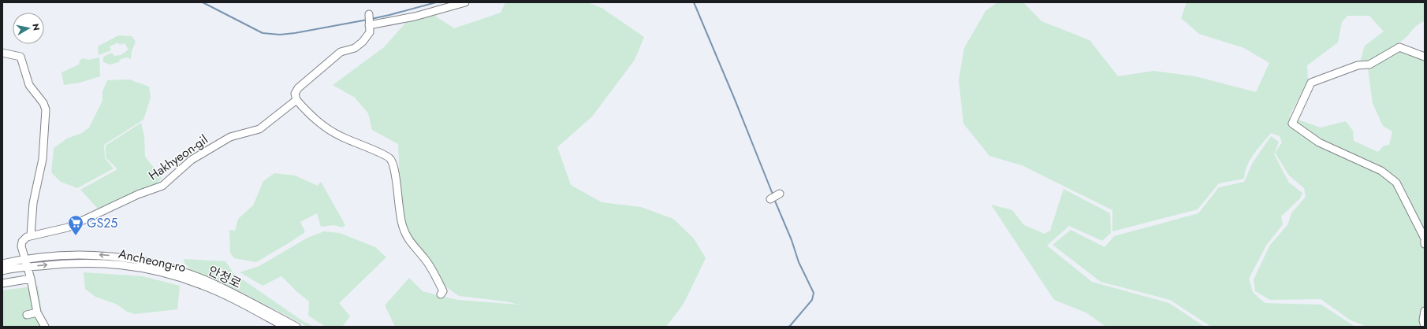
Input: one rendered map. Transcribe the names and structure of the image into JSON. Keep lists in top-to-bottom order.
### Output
{
  "streets": {
    "street": ["Hakhyeon-gil", "Ancheong-ro", "안청로"]
  },
  "one_way": ["Ancheong-ro", "안청로"],
  "places": {
    "supermarket": ["GS25"]
  },
  "north": "right"
}
